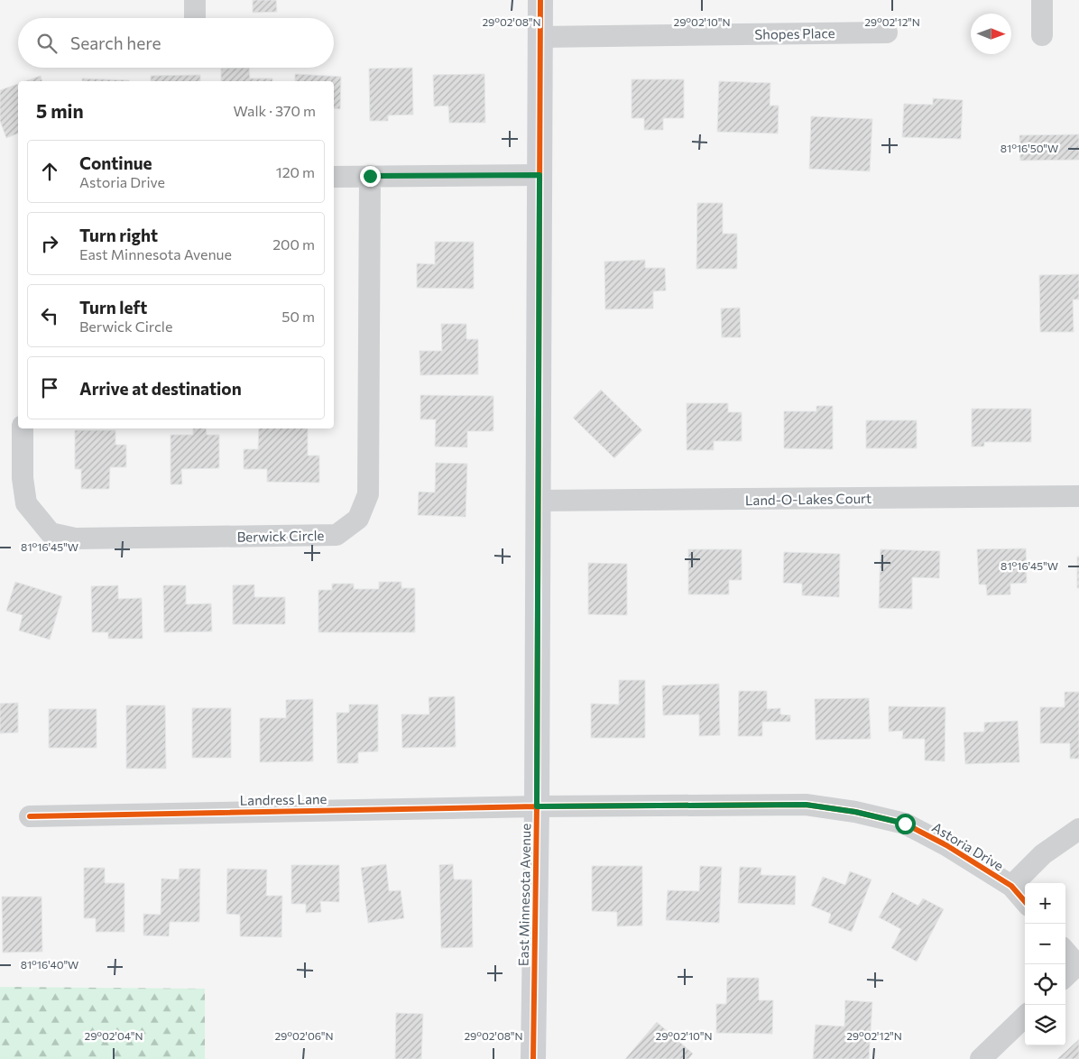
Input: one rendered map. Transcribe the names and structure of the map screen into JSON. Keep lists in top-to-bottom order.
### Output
{
  "streets": {
    "street": [
      "Shopes Place",
      "Land-O-Lakes Court",
      "Berwick Circle",
      "Landress Lane",
      "Astoria Drive",
      "East Minnesota Avenue"
    ]
  },
  "crossings": [
    ["Shopes Place", "East Minnesota Avenue"],
    ["Land-O-Lakes Court", "East Minnesota Avenue"],
    ["Landress Lane", "Astoria Drive"],
    ["Landress Lane", "East Minnesota Avenue"],
    ["Astoria Drive", "East Minnesota Avenue"]
  ],
  "north": "right",
  "page": {
    "search": "Search here",
    "heading": ["5 min", "Walk · 370 m"],
    "list": [
      ["Continue", "Astoria Drive", "120 m"],
      ["Turn right", "East Minnesota Avenue", "200 m"],
      ["Turn left", "Berwick Circle", "50 m"],
      "Arrive at destination"
    ],
    "map_buttons": ["+", "−"]
  },
  "coordinates": [
    "29°02'08\"N",
    "29°02'10\"N",
    "29°02'12\"N",
    "81°16'50\"W",
    "81°16'45\"W",
    "81°16'40\"W",
    "29°02'04\"N",
    "29°02'06\"N"
  ]
}
